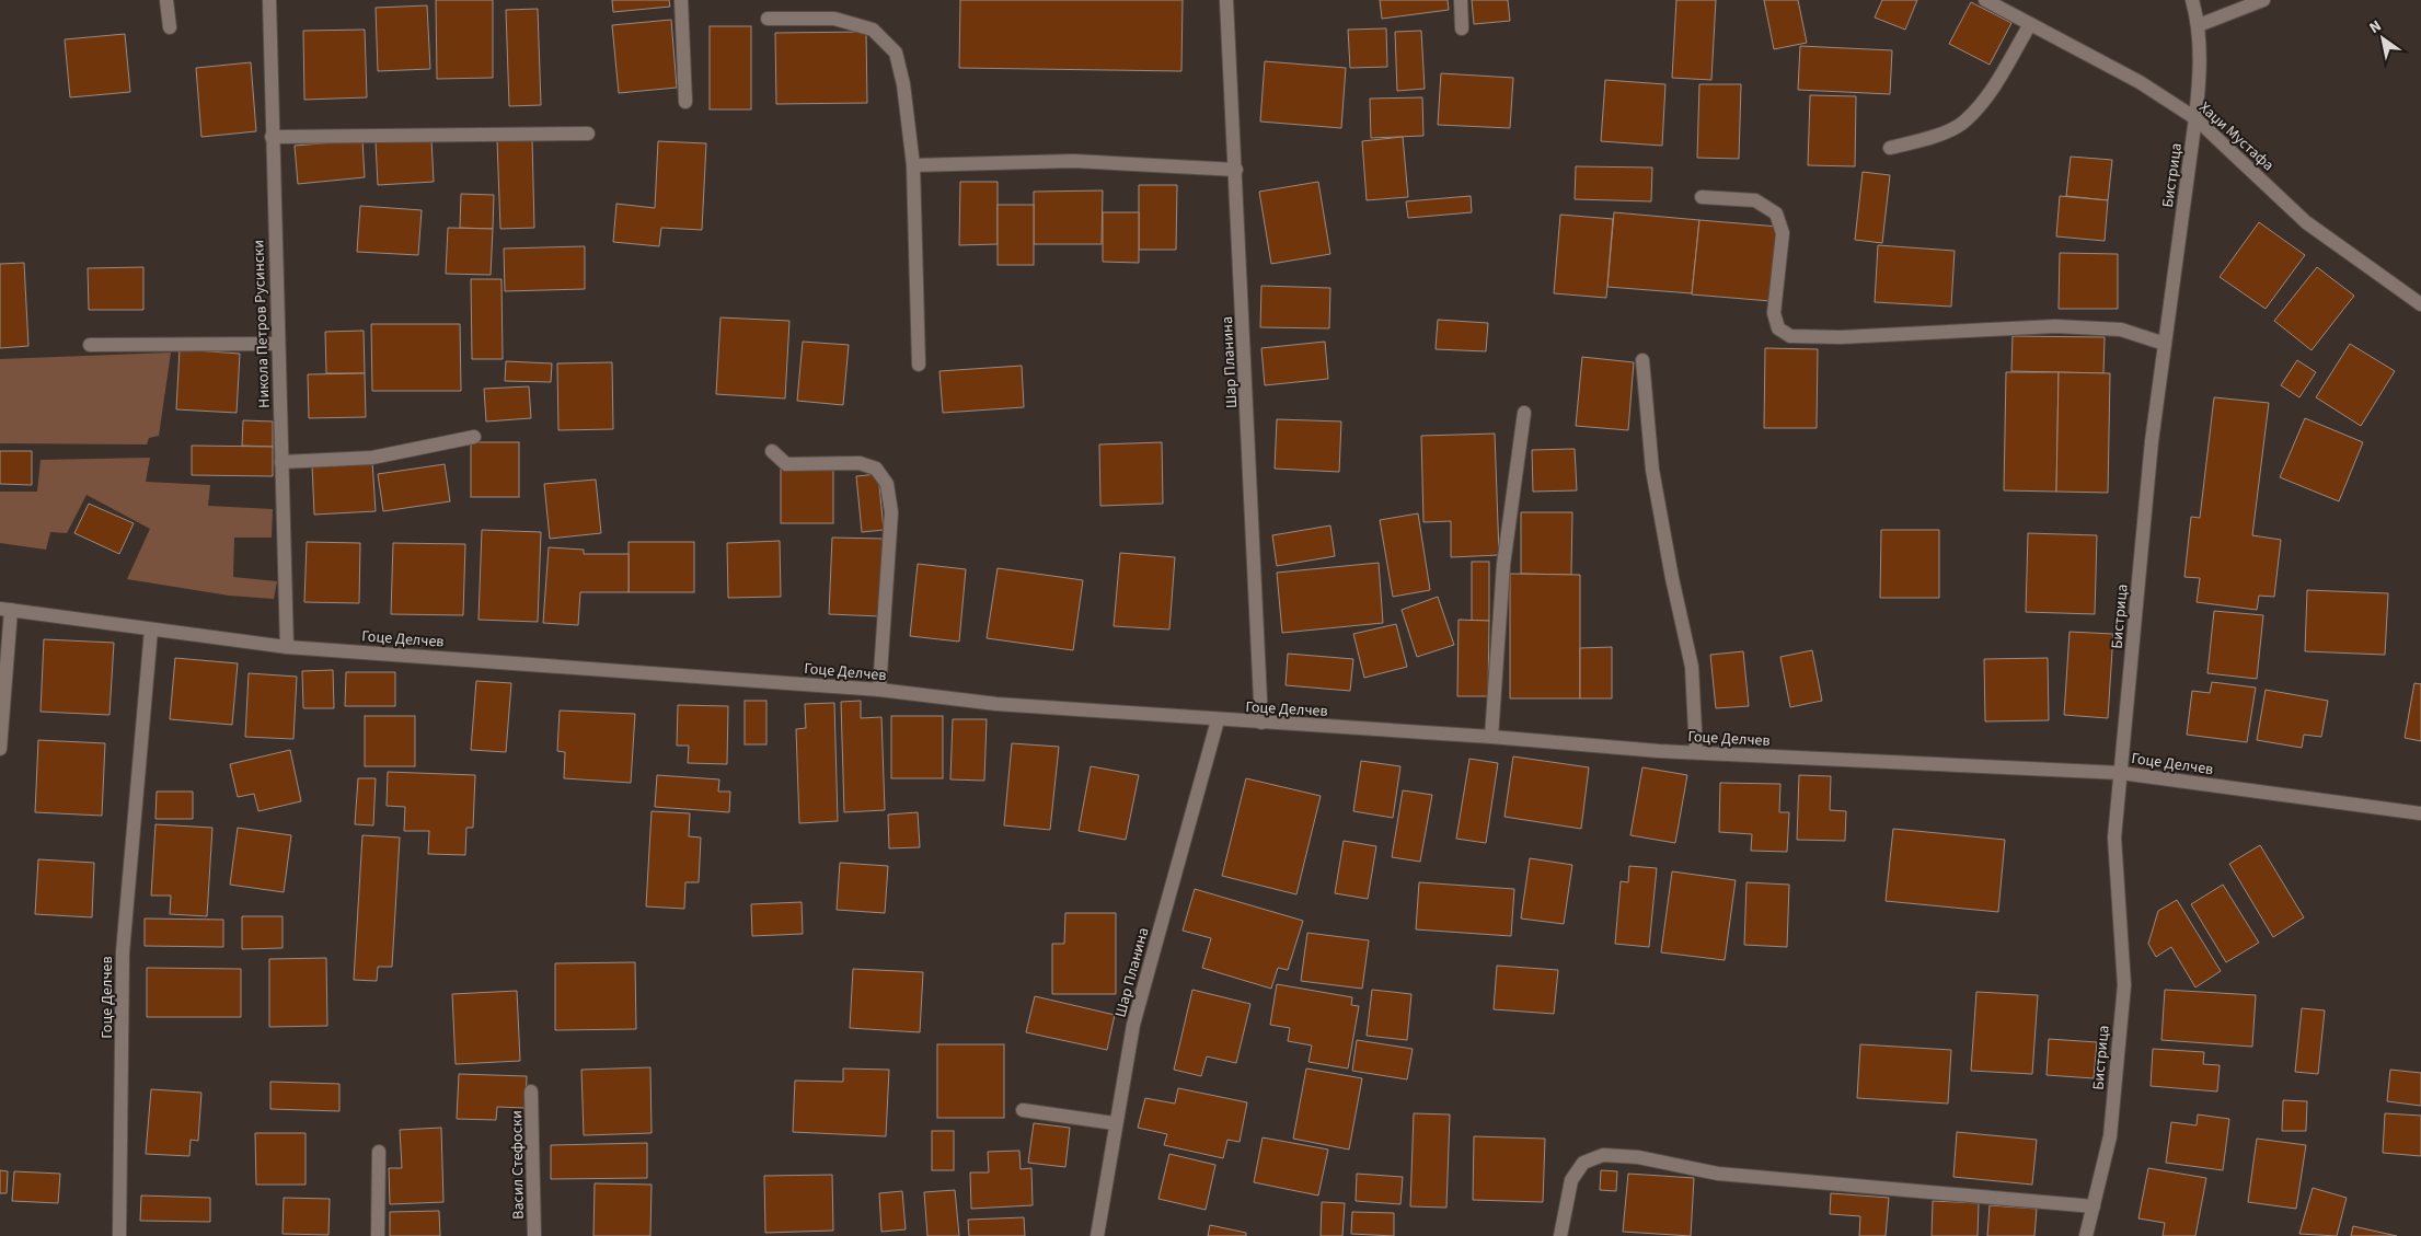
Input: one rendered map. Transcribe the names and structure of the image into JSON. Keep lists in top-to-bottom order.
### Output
{
  "streets": {
    "street": [
      "Хаџи Мустафа",
      "Бистрица",
      "Никола Петров Русински",
      "Шар Планина",
      "Гоце Делчев",
      "Васил Стефоски"
    ]
  },
  "crossings": [
    ["Хаџи Мустафа", "Бистрица"],
    ["Бистрица", "Гоце Делчев"],
    ["Никола Петров Русински", "Гоце Делчев"],
    ["Шар Планина", "Гоце Делчев"]
  ],
  "north": "top left"
}
